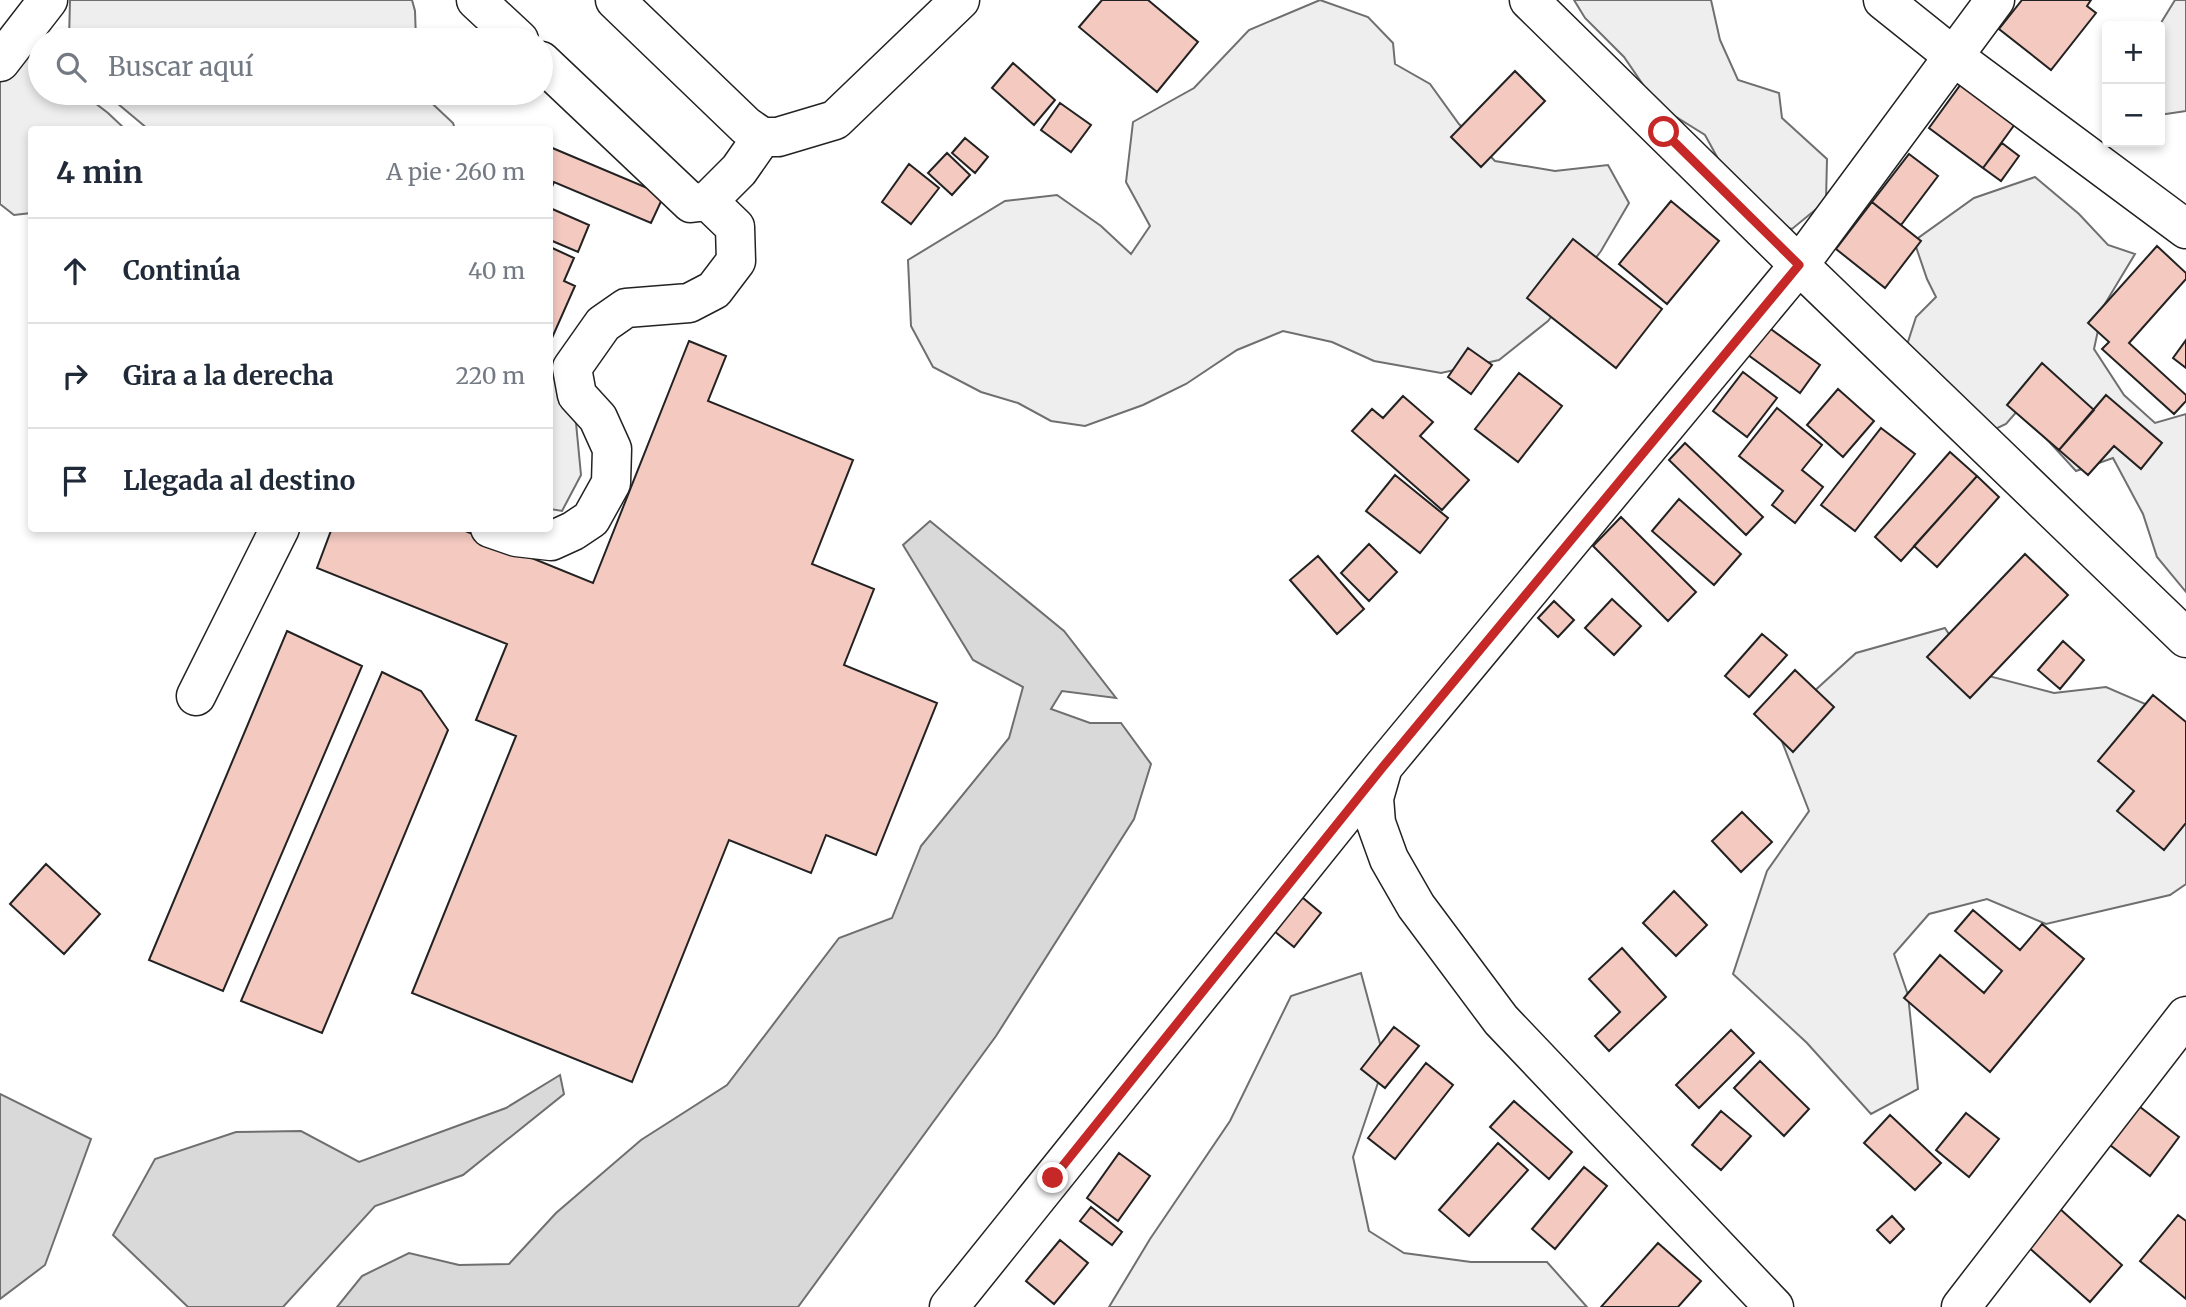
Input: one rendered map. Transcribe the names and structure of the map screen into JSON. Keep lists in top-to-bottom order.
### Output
{
  "page": {
    "map_buttons": ["+", "−"],
    "search": "Buscar aquí",
    "heading": ["4 min", "A pie · 260 m"],
    "list": [
      ["Continúa", "40 m"],
      ["Gira a la derecha", "220 m"],
      "Llegada al destino"
    ]
  }
}
